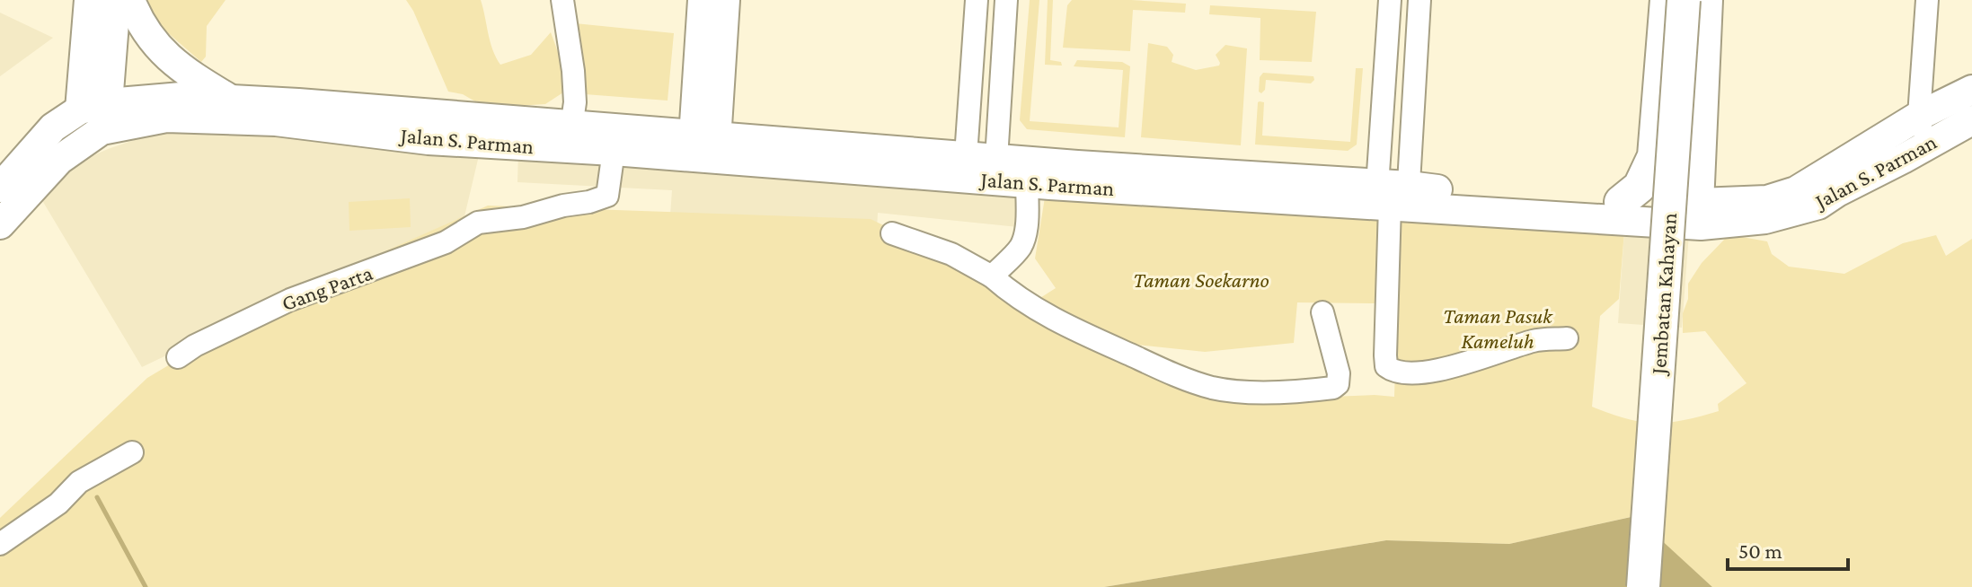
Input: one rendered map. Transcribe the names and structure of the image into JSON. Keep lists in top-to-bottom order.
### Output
{
  "streets": {
    "highway": ["Jembatan Kahayan"],
    "main road": ["Jalan S. Parman"],
    "street": ["Gang Parta"]
  },
  "crossings": [
    ["Jalan S. Parman", "Gang Parta"]
  ],
  "parks": ["Taman Soekarno", "Taman Pasuk Kameluh"],
  "scale_bar": "50 m"
}
